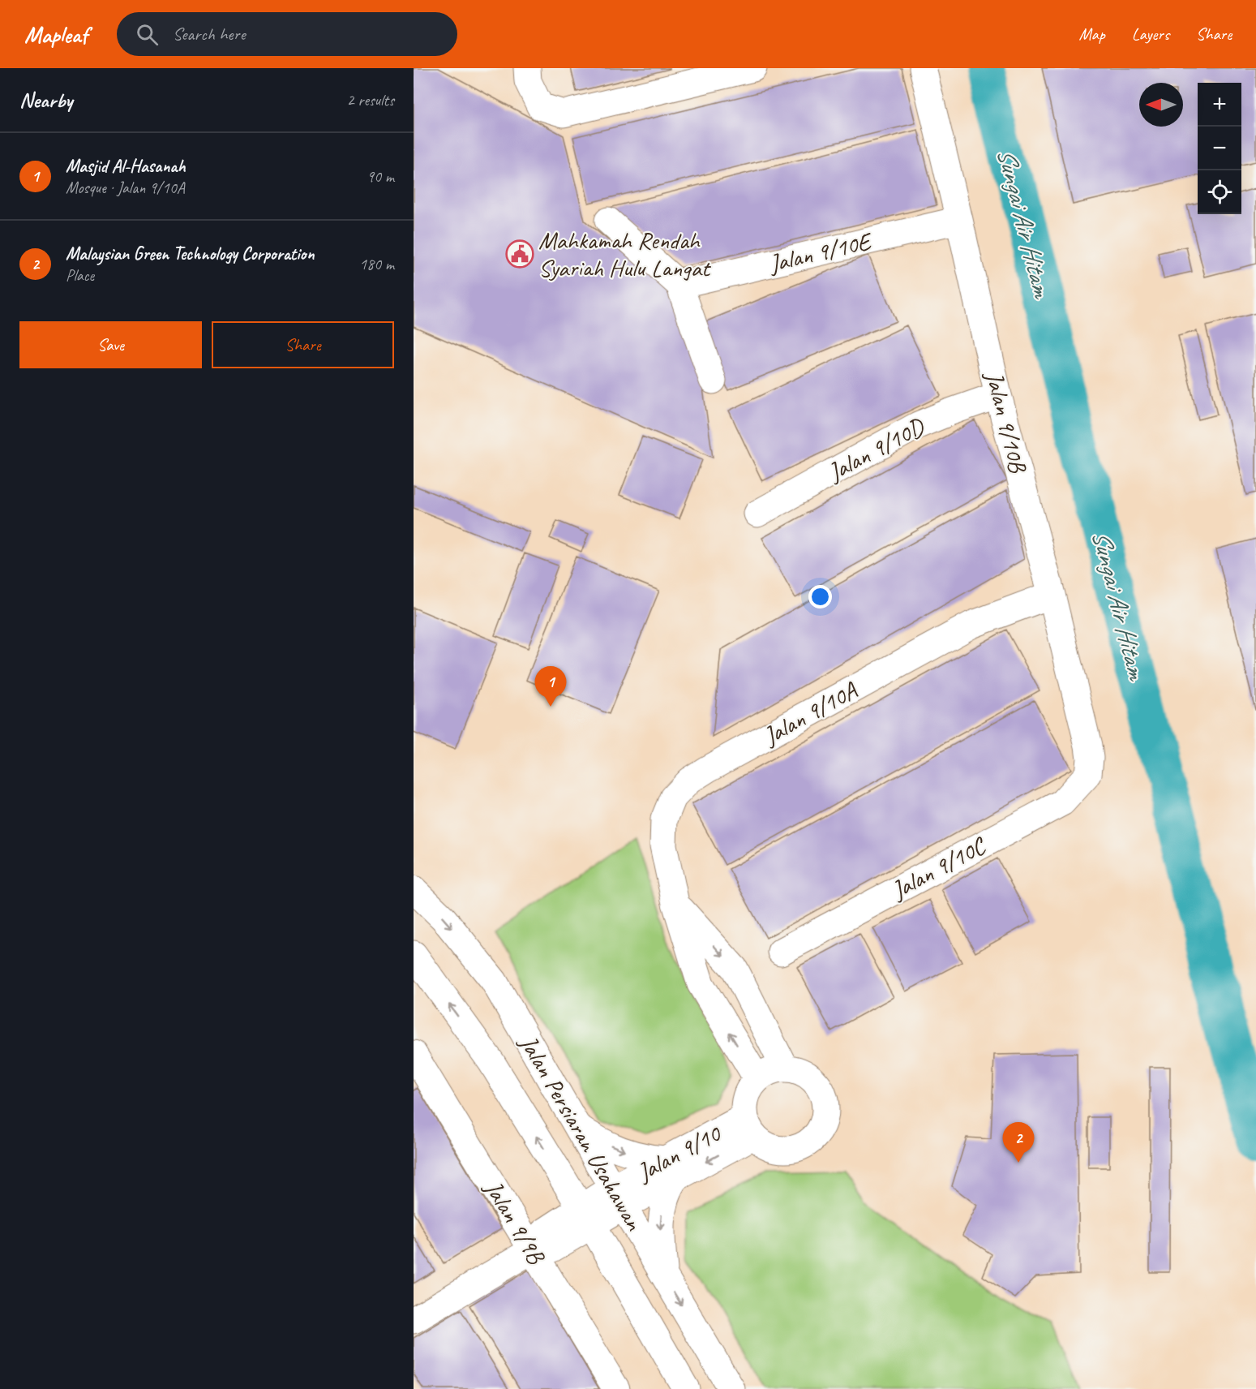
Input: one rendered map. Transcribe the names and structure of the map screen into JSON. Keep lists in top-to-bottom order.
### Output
{
  "streets": {
    "street": [
      "Jalan 9/10E",
      "Jalan 9/10B",
      "Jalan 9/10D",
      "Jalan 9/10A",
      "Jalan 9/10C",
      "Jalan Persiaran Usahawan",
      "Jalan 9/10",
      "Jalan 9/9B"
    ]
  },
  "crossings": [
    ["Jalan 9/10E", "Jalan 9/10B"],
    ["Jalan 9/10B", "Jalan 9/10D"],
    ["Jalan 9/10B", "Jalan 9/10A"],
    ["Jalan 9/10B", "Jalan 9/10C"],
    ["Jalan 9/10A", "Jalan 9/10"],
    ["Jalan Persiaran Usahawan", "Jalan 9/10"],
    ["Jalan 9/10", "Jalan 9/9B"]
  ],
  "water": ["Sungai Air Hitam"],
  "places": {
    "public building": ["Mahkamah Rendah Syariah Hulu Langat"]
  },
  "north": "left",
  "page": {
    "header": "Mapleaf",
    "search": "Search here",
    "nav": ["Map", "Layers", "Share"],
    "heading": ["Nearby", "2 results"],
    "map_buttons": ["+", "−"],
    "list": [
      {
        "mark": "1",
        "name": "Masjid Al-Hasanah",
        "note": "Mosque · Jalan 9/10A",
        "value": "90 m"
      },
      {
        "mark": "2",
        "name": "Malaysian Green Technology Corporation",
        "note": "Place",
        "value": "180 m"
      }
    ],
    "buttons": ["Save", "Share"],
    "pins": ["1", "2"]
  }
}
